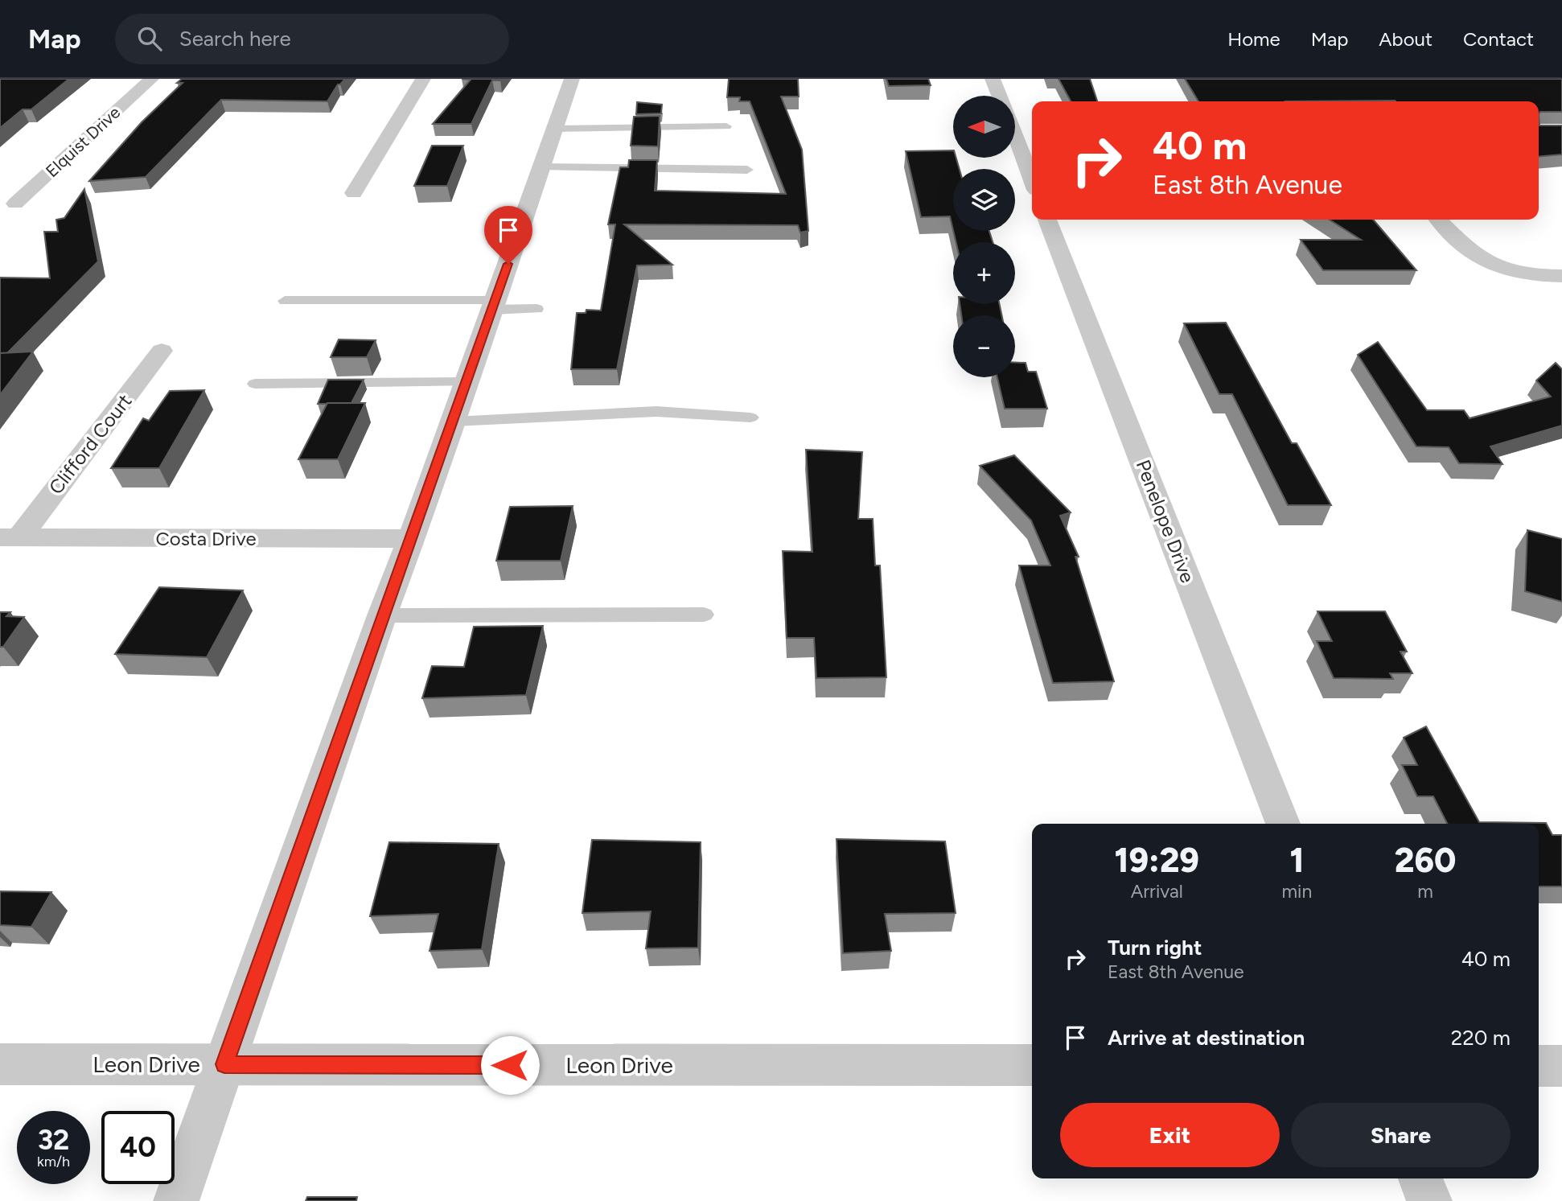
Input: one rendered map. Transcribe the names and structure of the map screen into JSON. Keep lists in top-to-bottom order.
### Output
{
  "streets": {
    "street": [
      "Elquist Drive",
      "Clifford Court",
      "Penelope Drive",
      "Costa Drive",
      "Leon Drive"
    ]
  },
  "crossings": [
    ["Clifford Court", "Costa Drive"]
  ],
  "north": "left",
  "page": {
    "header": "Map",
    "search": "Search here",
    "nav": [
      "Home",
      "Map",
      "About",
      "Contact"
    ],
    "map_buttons": ["+", "−"],
    "turn": ["40 m", "East 8th Avenue"],
    "eta": [
      "19:29",
      "Arrival",
      "1",
      "min",
      "260",
      "m"
    ],
    "list": [
      {
        "name": "Turn right",
        "note": "East 8th Avenue",
        "value": "40 m"
      },
      {
        "name": "Arrive at destination",
        "value": "220 m"
      }
    ],
    "buttons": ["Exit", "Share"],
    "speed": "32 km/h",
    "limit": "40"
  }
}
